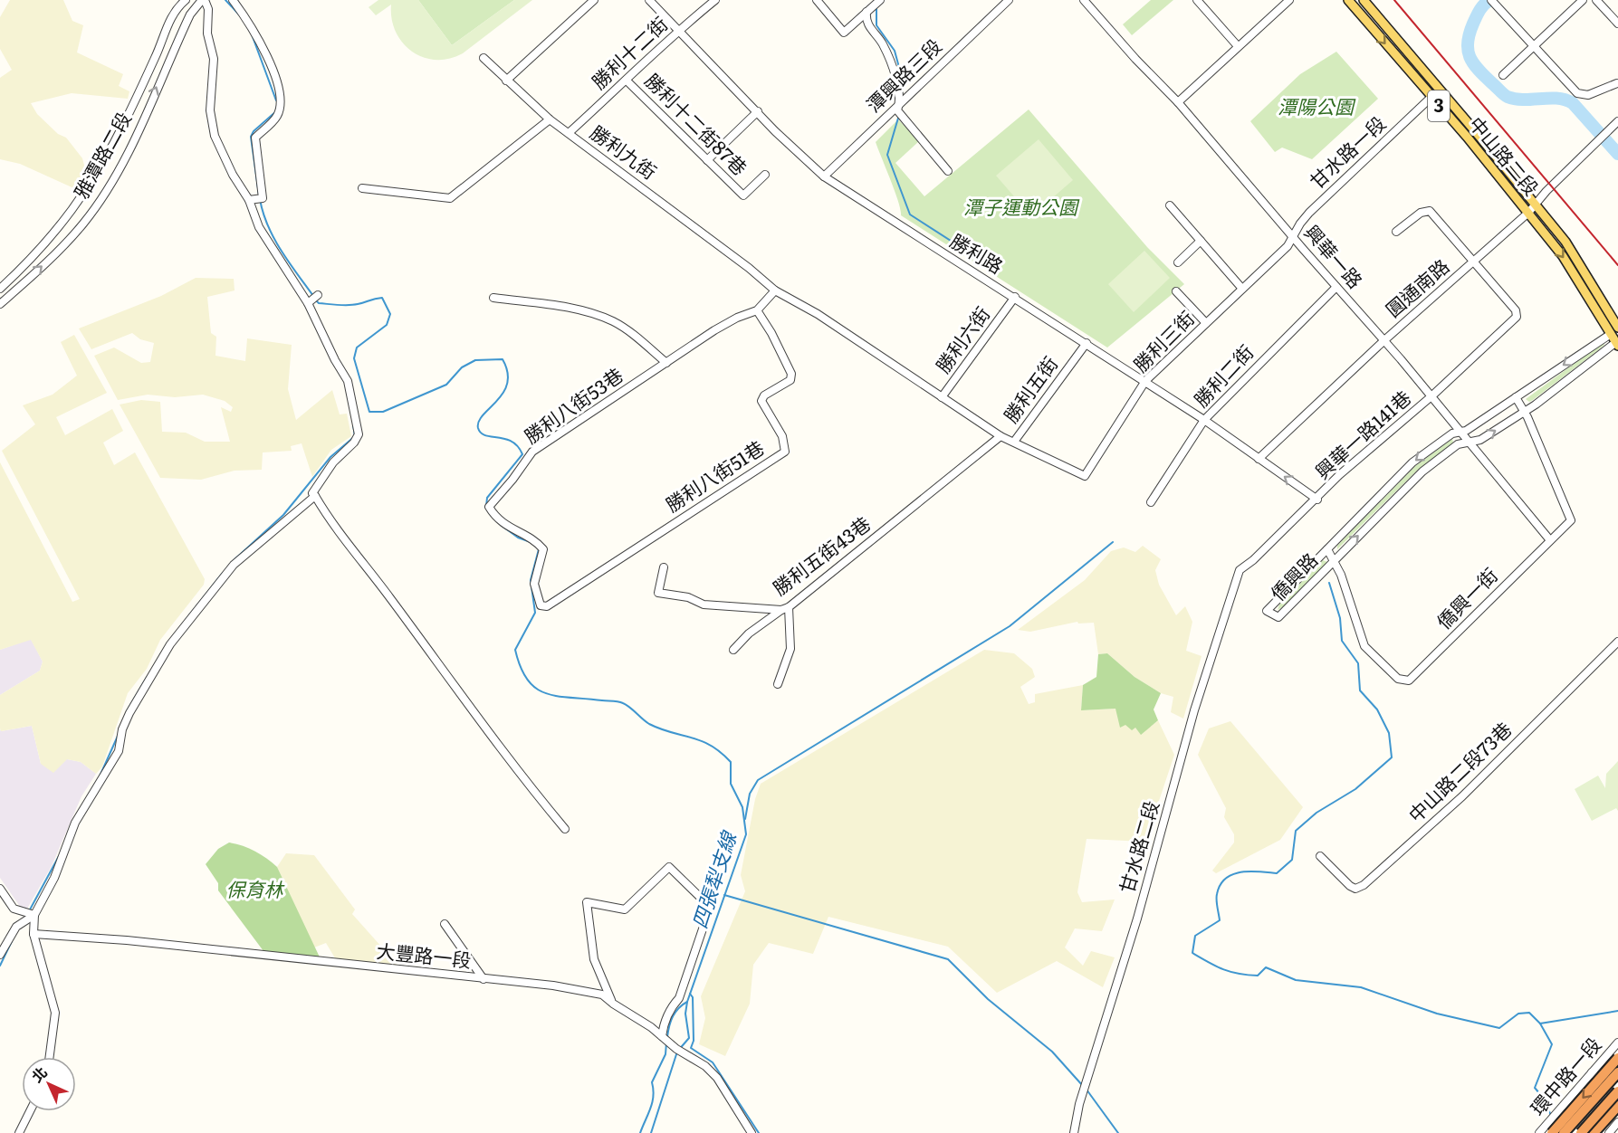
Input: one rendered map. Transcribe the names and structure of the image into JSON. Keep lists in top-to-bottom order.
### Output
{
  "streets": {
    "main road": ["3", "中山路二段"],
    "street": [
      "勝利十二街",
      "潭興路三段",
      "勝利十二街87巷",
      "勝利九街",
      "甘水路一段",
      "雅潭路二段",
      "勝利路",
      "興華一路",
      "圓通南路",
      "勝利六街",
      "勝利三街",
      "勝利二街",
      "勝利五街",
      "勝利八街53巷",
      "興華一路141巷",
      "勝利八街51巷",
      "勝利五街43巷",
      "僑興路",
      "僑興一街",
      "中山路二段73巷",
      "甘水路二段",
      "大豐路一段",
      "環中路一段"
    ]
  },
  "crossings": [
    ["勝利十二街", "勝利十二街87巷"],
    ["勝利十二街", "勝利九街"],
    ["勝利十二街", "勝利路"],
    ["潭興路三段", "勝利路"],
    ["勝利九街", "勝利六街"],
    ["勝利九街", "勝利八街53巷"],
    ["甘水路一段", "中山路二段"],
    ["甘水路一段", "興華一路"],
    ["甘水路一段", "勝利三街"],
    ["中山路二段", "圓通南路"],
    ["中山路二段", "僑興路"],
    ["勝利路", "圓通南路"],
    ["勝利路", "勝利六街"],
    ["勝利路", "勝利三街"],
    ["勝利路", "勝利二街"],
    ["勝利路", "勝利五街"],
    ["勝利路", "興華一路141巷"],
    ["興華一路", "圓通南路"],
    ["興華一路", "勝利三街"],
    ["興華一路", "勝利二街"],
    ["興華一路", "興華一路141巷"],
    ["興華一路", "僑興路"],
    ["興華一路", "僑興一街"],
    ["圓通南路", "興華一路141巷"],
    ["勝利六街", "勝利五街"],
    ["勝利三街", "勝利五街"],
    ["勝利五街", "勝利五街43巷"],
    ["勝利八街53巷", "勝利八街51巷"],
    ["興華一路141巷", "甘水路二段"],
    ["僑興路", "僑興一街"]
  ],
  "water": ["四張犁支線"],
  "parks": ["潭陽公園", "潭子運動公園", "保育林"],
  "north": "top left"
}
